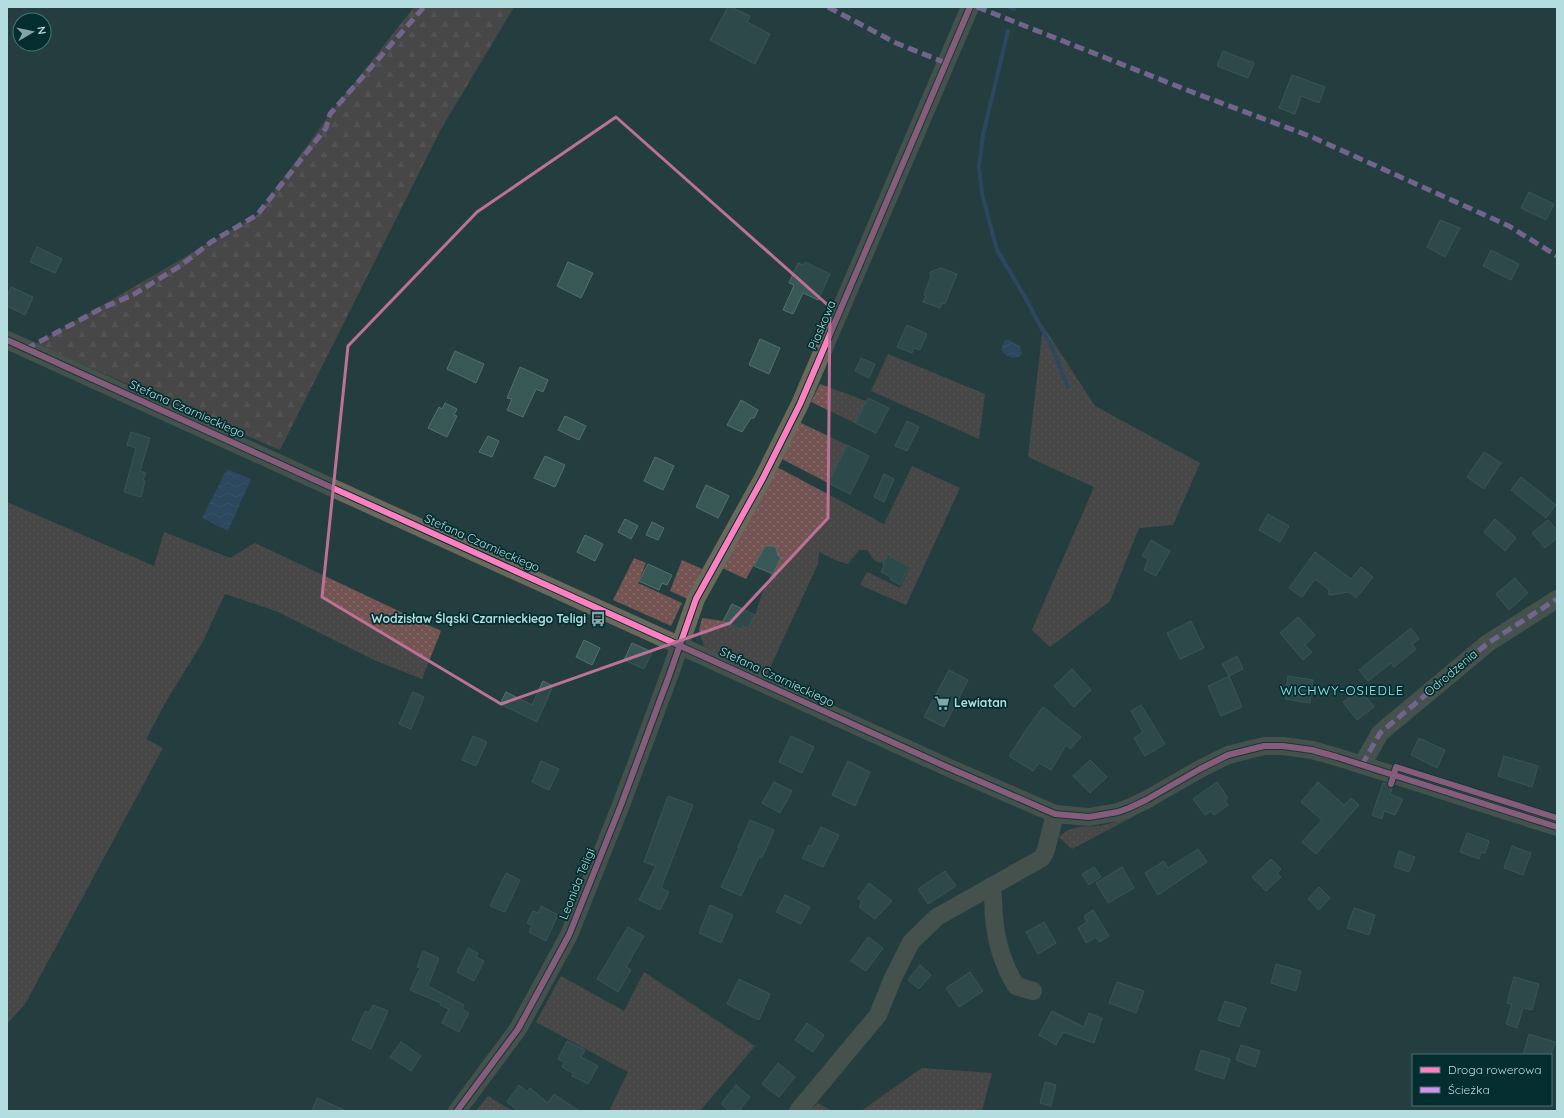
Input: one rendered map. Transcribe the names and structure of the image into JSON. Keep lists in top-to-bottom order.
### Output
{
  "streets": {
    "street": [
      "Piaskowa",
      "Stefana Czarnieckiego",
      "Odrodzenia",
      "Leonida Teligi"
    ]
  },
  "crossings": [
    ["Piaskowa", "Stefana Czarnieckiego"],
    ["Piaskowa", "Leonida Teligi"],
    ["Stefana Czarnieckiego", "Odrodzenia"],
    ["Stefana Czarnieckiego", "Leonida Teligi"]
  ],
  "districts": ["WICHWY-OSIEDLE"],
  "places": {
    "bus stop": ["Wodzisław Śląski Czarnieckiego Teligi"],
    "supermarket": ["Lewiatan"]
  },
  "legend": ["Droga rowerowa", "Ścieżka"],
  "north": "right"
}
